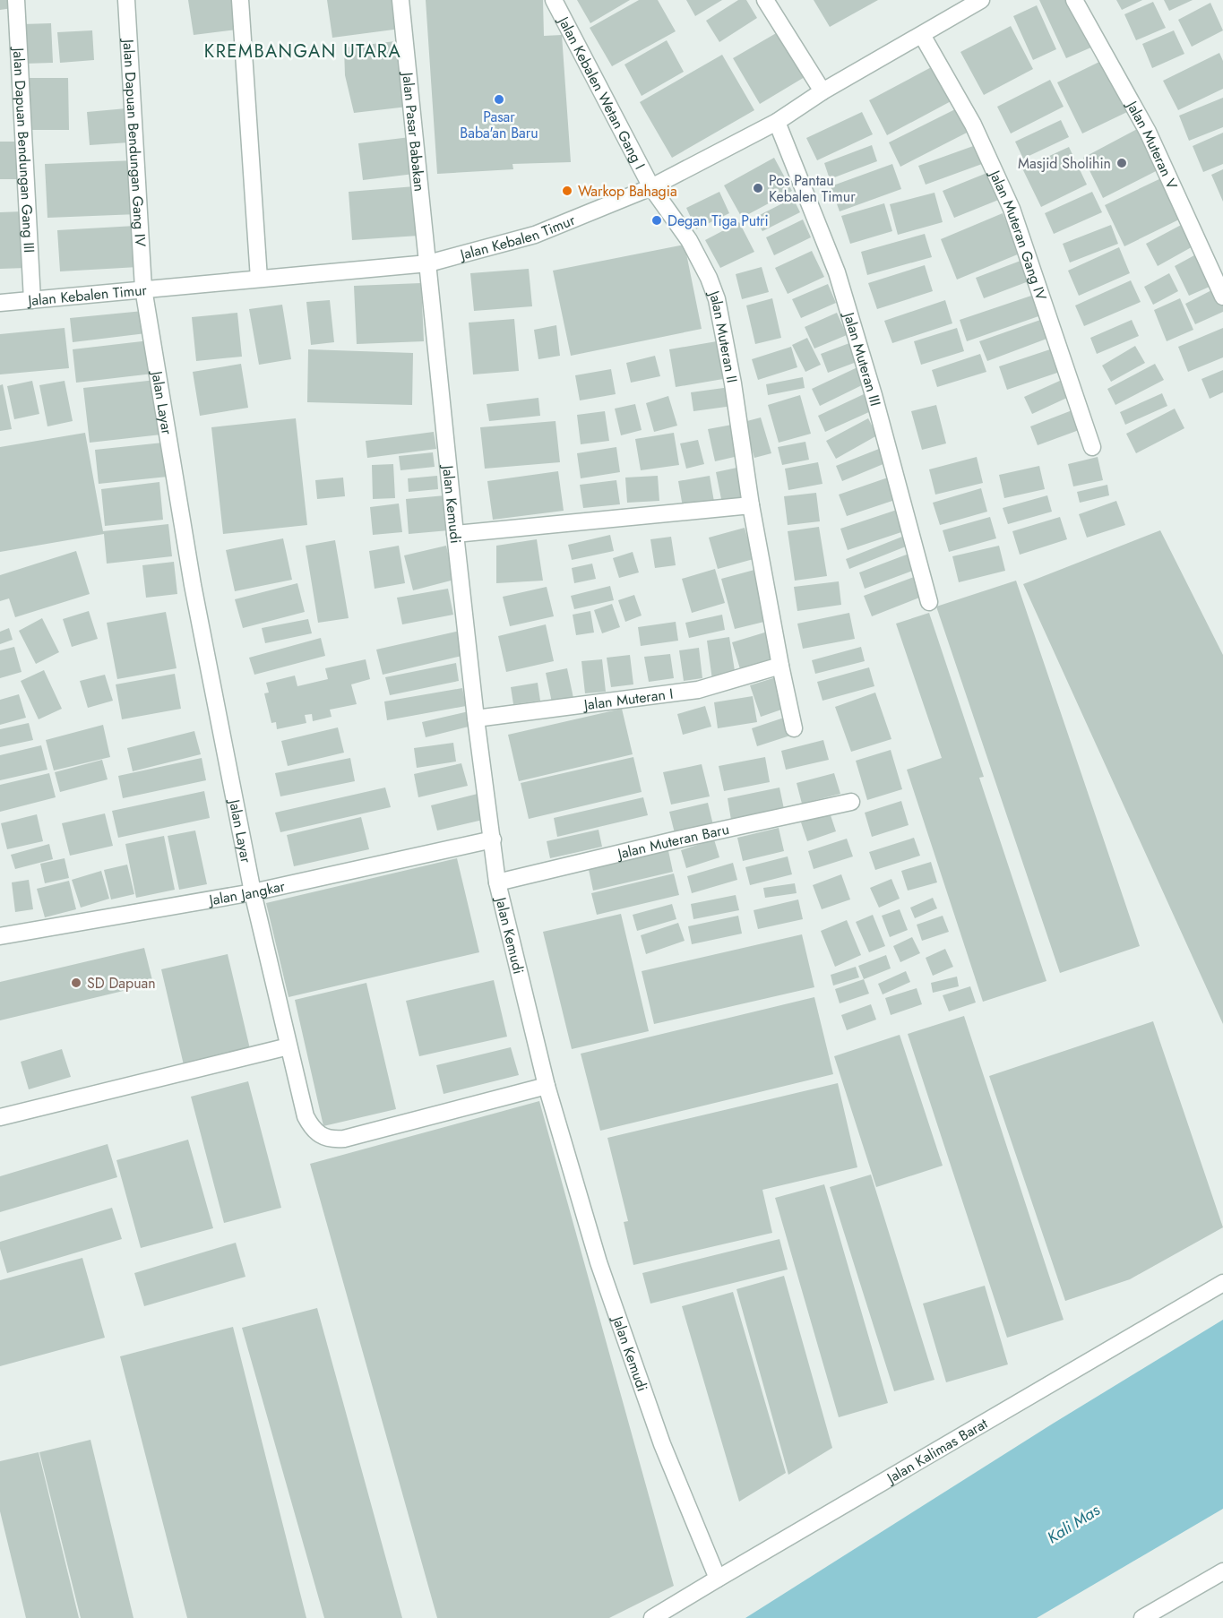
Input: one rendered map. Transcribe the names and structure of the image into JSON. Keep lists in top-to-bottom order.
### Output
{
  "streets": {
    "street": [
      "Jalan Kebalen Wetan Gang I",
      "Jalan Pasar Babakan",
      "Jalan Dapuan Bendungan Gang IV",
      "Jalan Muteran V",
      "Jalan Dapuan Bendungan Gang III",
      "Jalan Muteran Gang IV",
      "Jalan Kebalen Timur",
      "Jalan Muteran II",
      "Jalan Muteran III",
      "Jalan Layar",
      "Jalan Kemudi",
      "Jalan Muteran I",
      "Jalan Muteran Baru",
      "Jalan Jangkar",
      "Jalan Kalimas Barat"
    ]
  },
  "crossings": [
    ["Jalan Kebalen Wetan Gang I", "Jalan Kebalen Timur"],
    ["Jalan Kebalen Wetan Gang I", "Jalan Muteran II"],
    ["Jalan Pasar Babakan", "Jalan Kebalen Timur"],
    ["Jalan Pasar Babakan", "Jalan Kemudi"],
    ["Jalan Dapuan Bendungan Gang IV", "Jalan Kebalen Timur"],
    ["Jalan Dapuan Bendungan Gang IV", "Jalan Layar"],
    ["Jalan Dapuan Bendungan Gang III", "Jalan Kebalen Timur"],
    ["Jalan Muteran Gang IV", "Jalan Kebalen Timur"],
    ["Jalan Kebalen Timur", "Jalan Muteran II"],
    ["Jalan Kebalen Timur", "Jalan Muteran III"],
    ["Jalan Kebalen Timur", "Jalan Layar"],
    ["Jalan Kebalen Timur", "Jalan Kemudi"],
    ["Jalan Muteran II", "Jalan Muteran I"],
    ["Jalan Layar", "Jalan Kemudi"],
    ["Jalan Layar", "Jalan Jangkar"],
    ["Jalan Kemudi", "Jalan Muteran I"],
    ["Jalan Kemudi", "Jalan Muteran Baru"],
    ["Jalan Kemudi", "Jalan Jangkar"],
    ["Jalan Kemudi", "Jalan Kalimas Barat"]
  ],
  "districts": ["KREMBANGAN UTARA"],
  "water": ["Kali Mas"],
  "places": [
    "Pasar Baba'an Baru",
    "Masjid Sholihin",
    "Pos Pantau Kebalen Timur",
    "Warkop Bahagia",
    "Degan Tiga Putri",
    "SD Dapuan"
  ]
}
